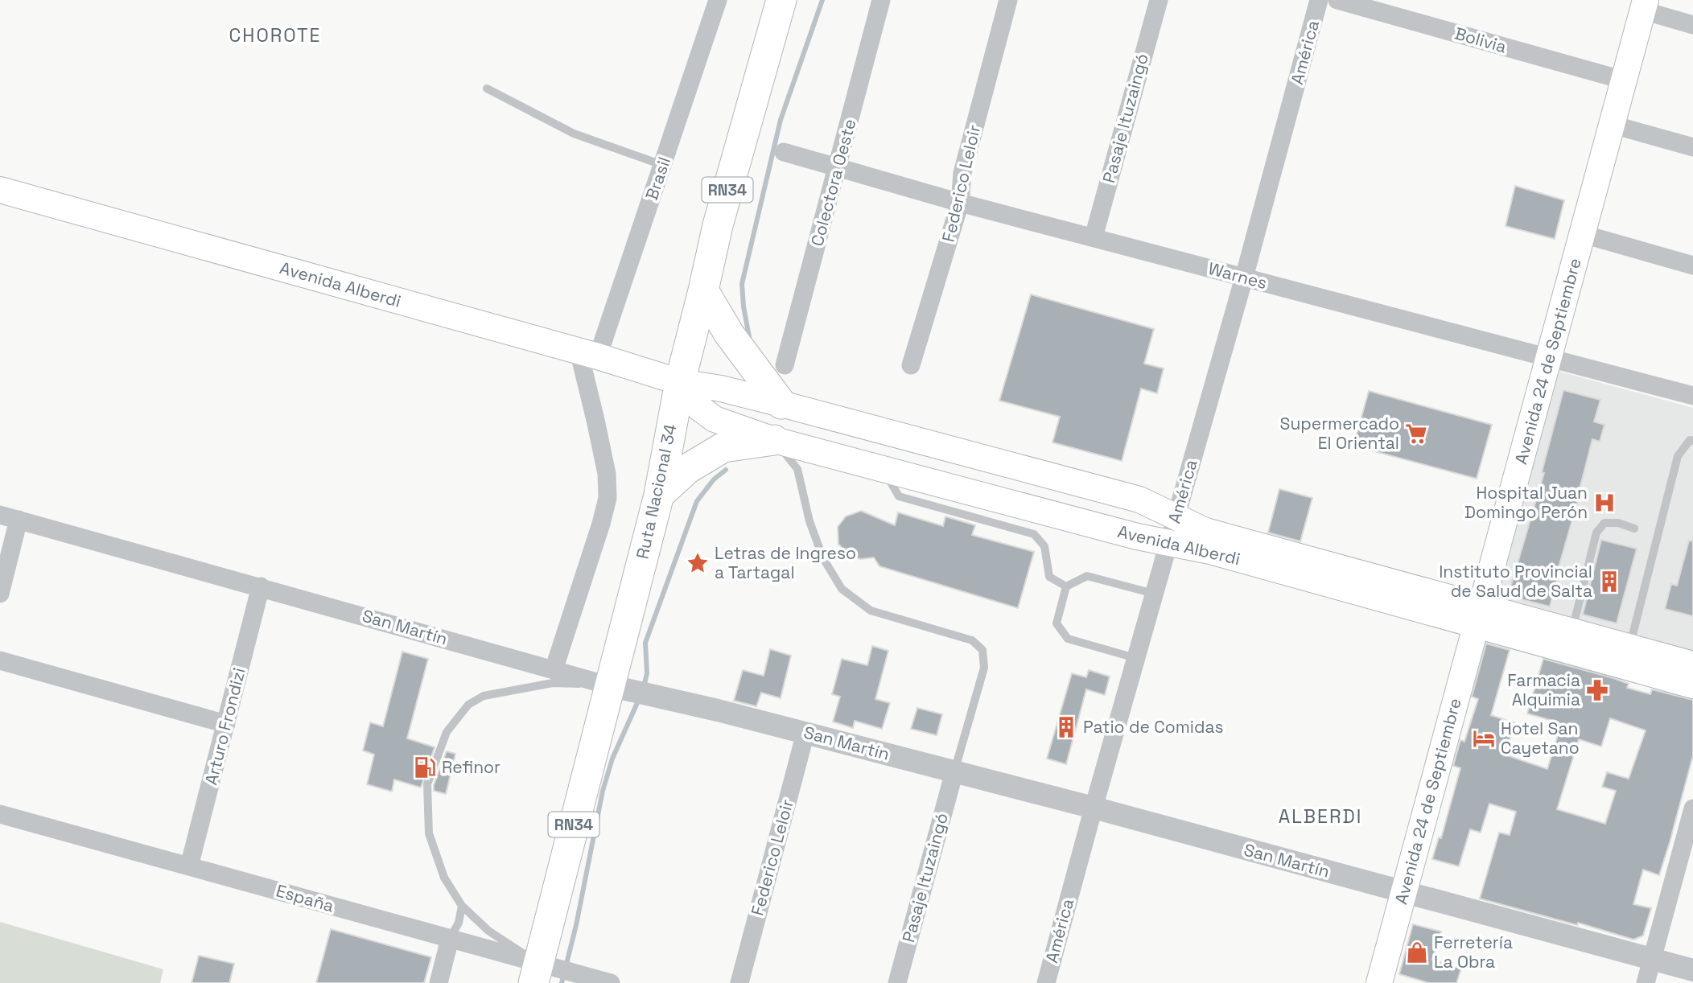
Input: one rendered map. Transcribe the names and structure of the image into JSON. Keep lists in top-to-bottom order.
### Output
{
  "streets": {
    "highway": ["RN34", "Ruta Nacional 34"],
    "main road": ["Avenida Alberdi", "Avenida 24 de Septiembre"],
    "street": [
      "Bolivia",
      "América",
      "Pasaje Ituzaingó",
      "Brasil",
      "Colectora Oeste",
      "Federico Leloir",
      "Warnes",
      "San Martín",
      "Arturo Frondizi",
      "España"
    ]
  },
  "crossings": [
    ["Bolivia", "Avenida 24 de Septiembre"],
    ["América", "Warnes"],
    ["América", "Avenida Alberdi"],
    ["América", "San Martín"],
    ["Pasaje Ituzaingó", "Warnes"],
    ["Pasaje Ituzaingó", "San Martín"],
    ["Brasil", "Avenida Alberdi"],
    ["Colectora Oeste", "Warnes"],
    ["Federico Leloir", "Warnes"],
    ["Federico Leloir", "San Martín"],
    ["Warnes", "Avenida 24 de Septiembre"],
    ["Avenida Alberdi", "Avenida 24 de Septiembre"],
    ["Avenida Alberdi", "Ruta Nacional 34"],
    ["Avenida 24 de Septiembre", "San Martín"],
    ["Ruta Nacional 34", "San Martín"],
    ["Ruta Nacional 34", "España"],
    ["San Martín", "Arturo Frondizi"],
    ["Arturo Frondizi", "España"]
  ],
  "districts": ["CHOROTE", "ALBERDI"],
  "places": {
    "supermarket": ["Supermercado El Oriental"],
    "hospital": ["Hospital Juan Domingo Perón"],
    "place": ["Letras de Ingreso a Tartagal"],
    "building": ["Instituto Provincial de Salud de Salta", "Patio de Comidas"],
    "pharmacy": ["Farmacia Alquimia"],
    "hotel": ["Hotel San Cayetano"],
    "fuel station": ["Refinor"],
    "shop": ["Ferretería La Obra"]
  }
}
